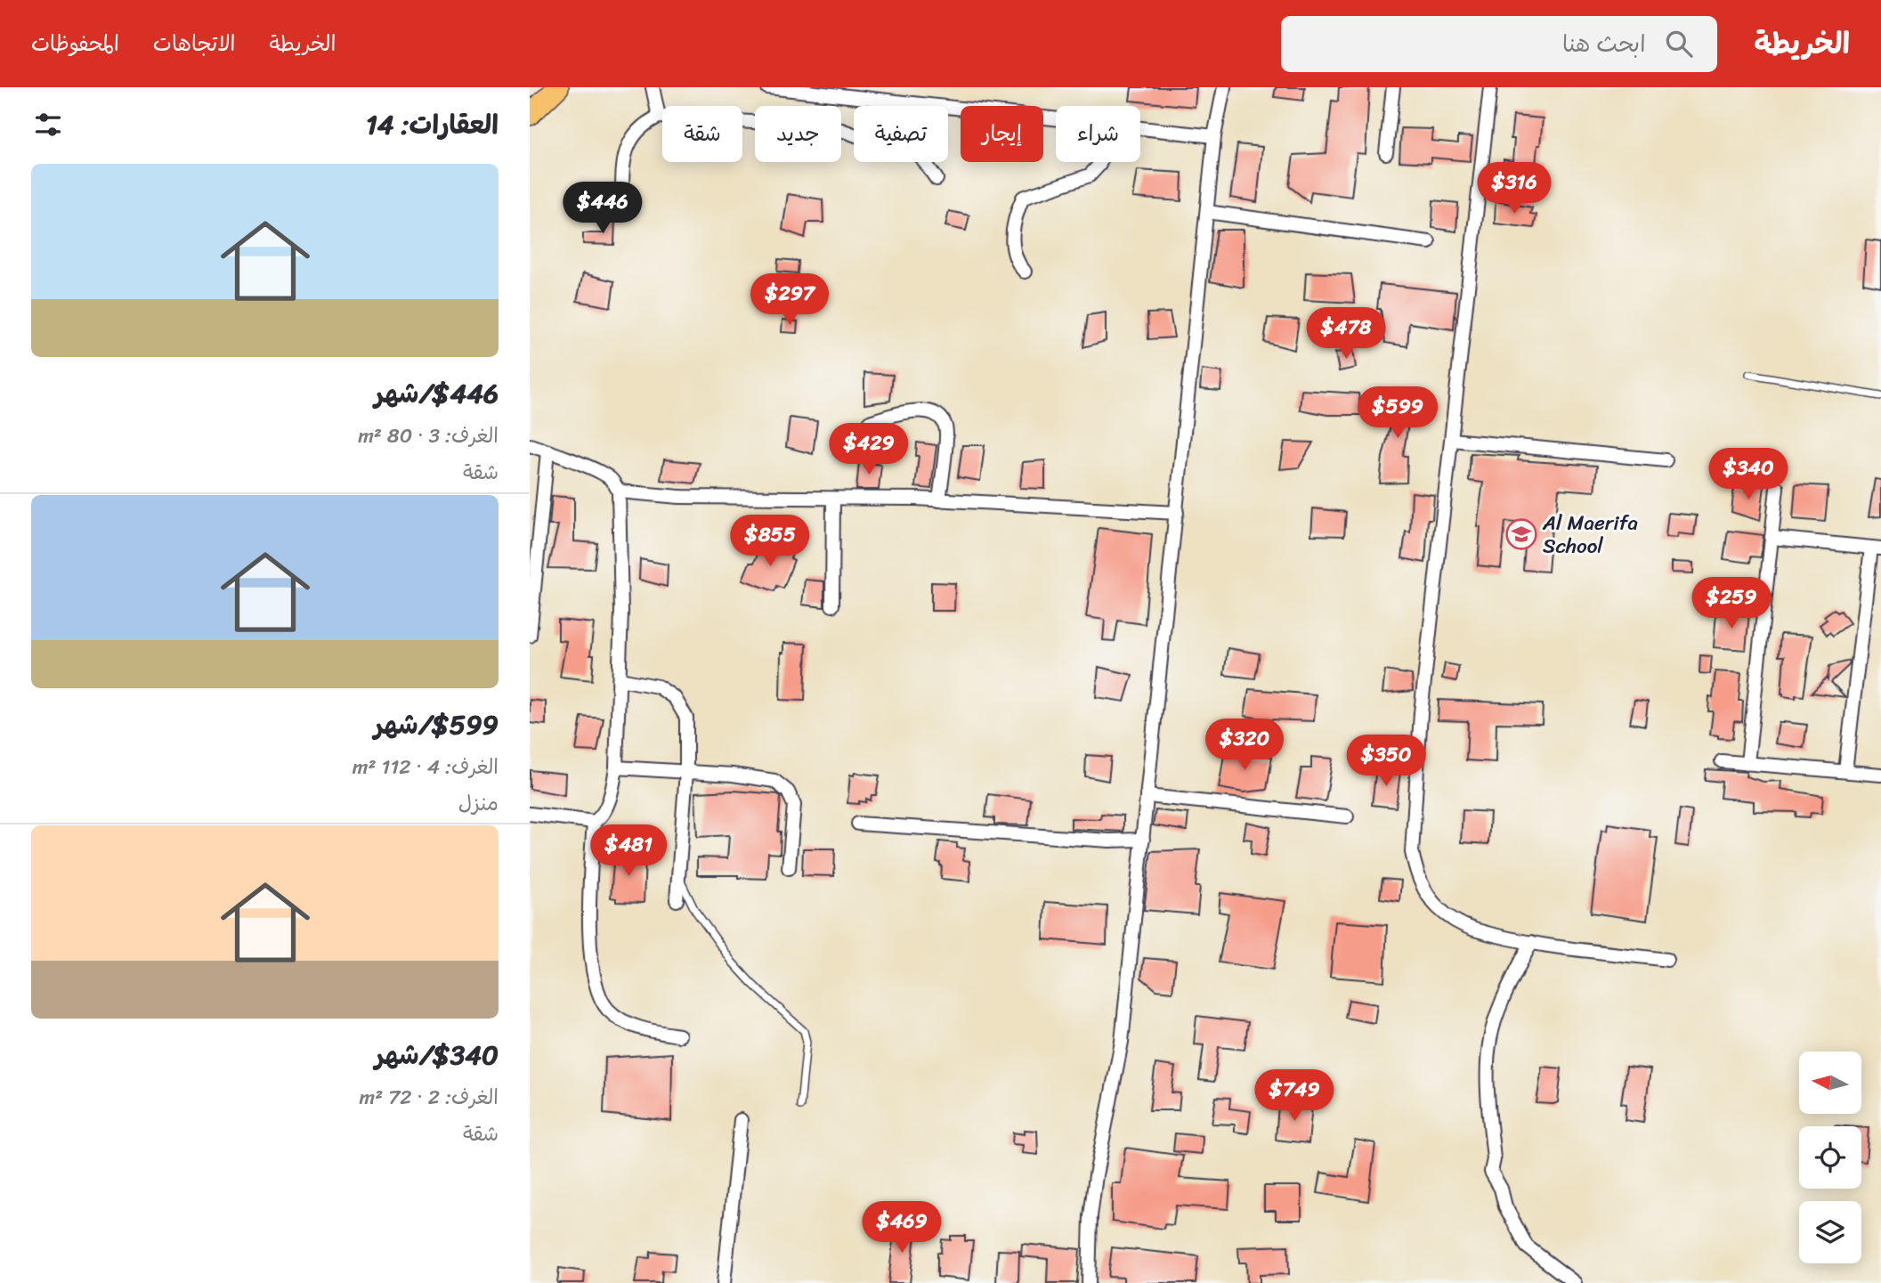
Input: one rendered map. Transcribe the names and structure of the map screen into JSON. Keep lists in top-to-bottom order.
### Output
{
  "places": {
    "school or university": ["Al Maerifa School"]
  },
  "north": "left",
  "page": {
    "header": "الخريطة",
    "search": "ابحث هنا",
    "nav": ["الخريطة", "الاتجاهات", "المحفوظات"],
    "heading": "العقارات: 14",
    "chip": [
      "شراء",
      "إيجار",
      "تصفية",
      "جديد",
      "شقة"
    ],
    "price": [
      "$316",
      "$446",
      "$297",
      "$478",
      "$599",
      "$429",
      "$340",
      "$855",
      "$259",
      "$320",
      "$350",
      "$481",
      "$749",
      "$469"
    ],
    "list": [
      {
        "name": "$446/شهر",
        "note": "الغرف: 3 · 80 m² · شقة"
      },
      {
        "name": "$599/شهر",
        "note": "الغرف: 4 · 112 m² · منزل"
      },
      {
        "name": "$340/شهر",
        "note": "الغرف: 2 · 72 m² · شقة"
      }
    ]
  }
}
